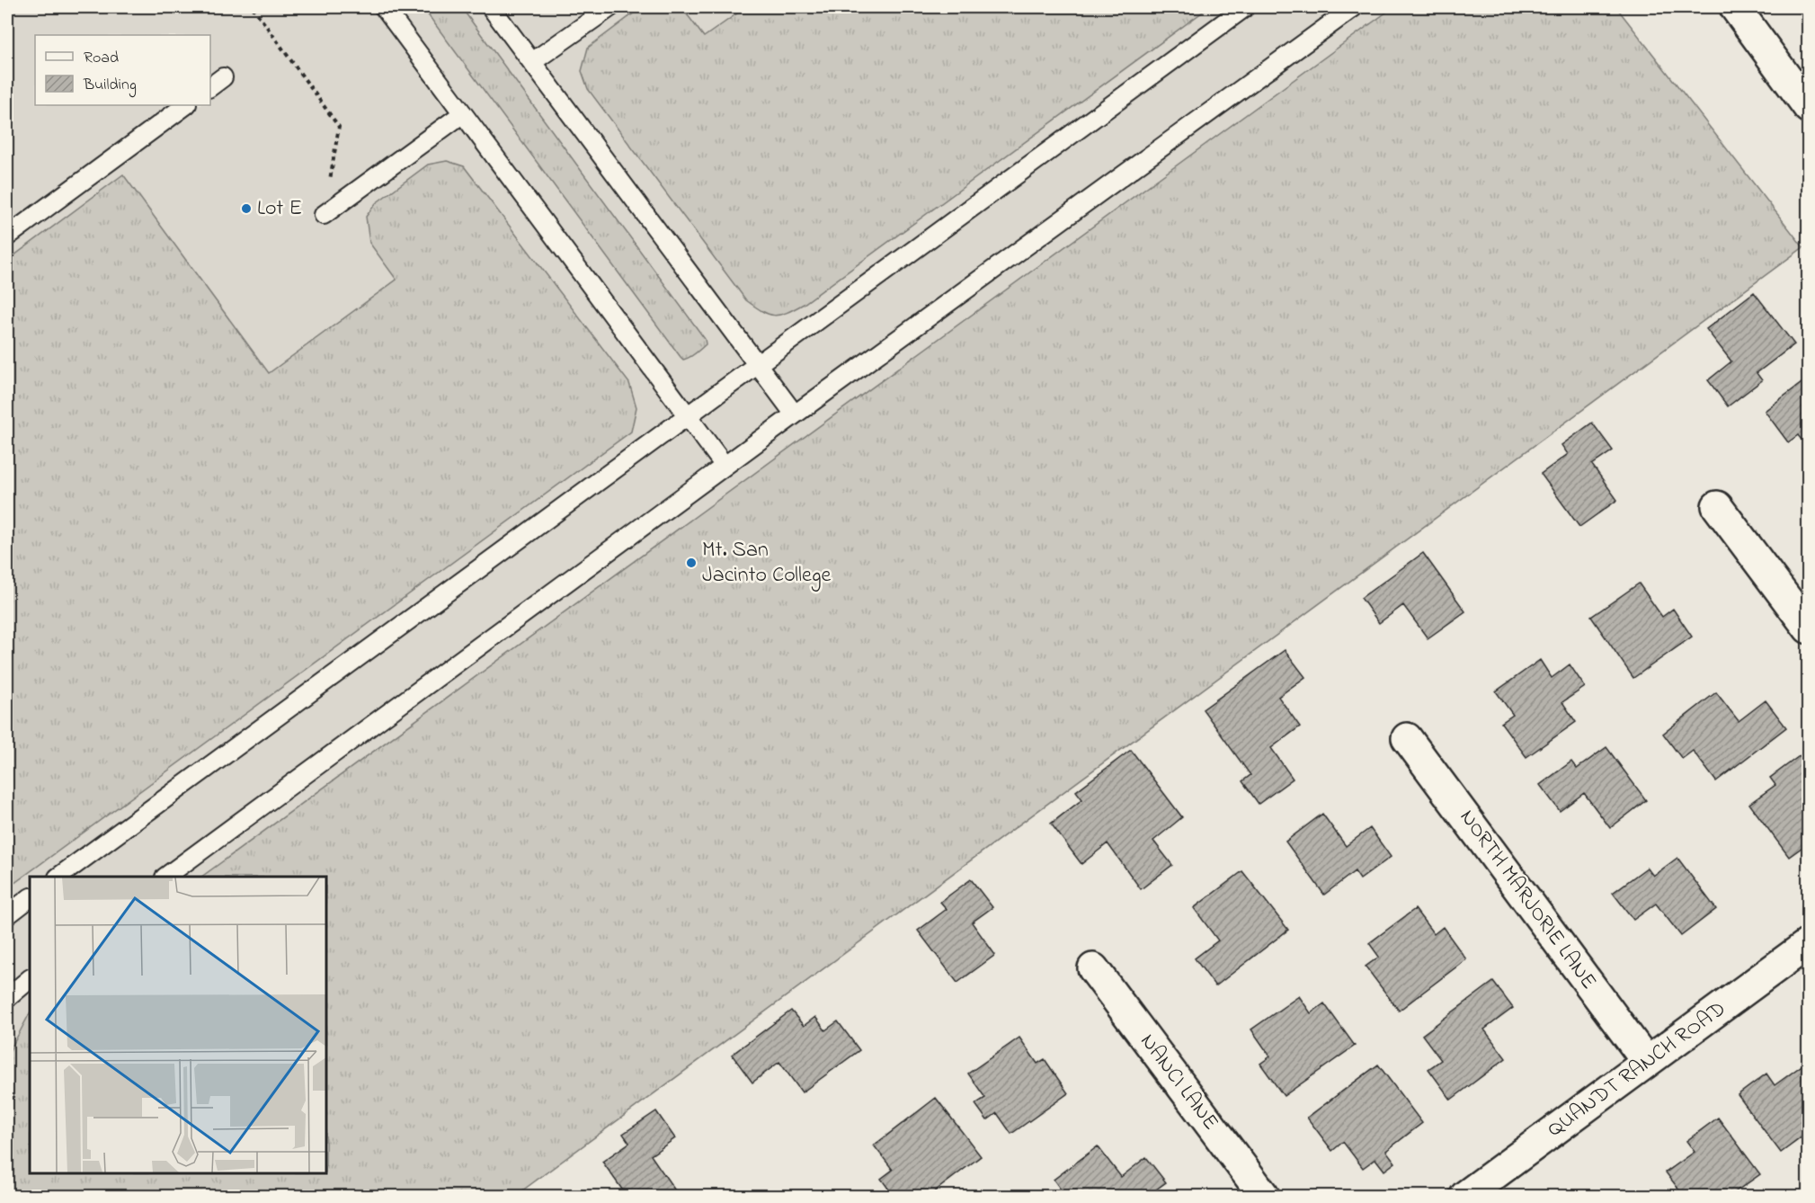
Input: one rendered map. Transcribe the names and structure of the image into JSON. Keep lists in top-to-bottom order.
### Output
{
  "streets": {
    "street": ["NORTH MARJORIE LANE", "QUANDT RANCH ROAD", "NANCI LANE"]
  },
  "crossings": [
    ["NORTH MARJORIE LANE", "QUANDT RANCH ROAD"]
  ],
  "places": ["Lot E", "Mt. San Jacinto College"],
  "legend": ["Road", "Building"]
}
